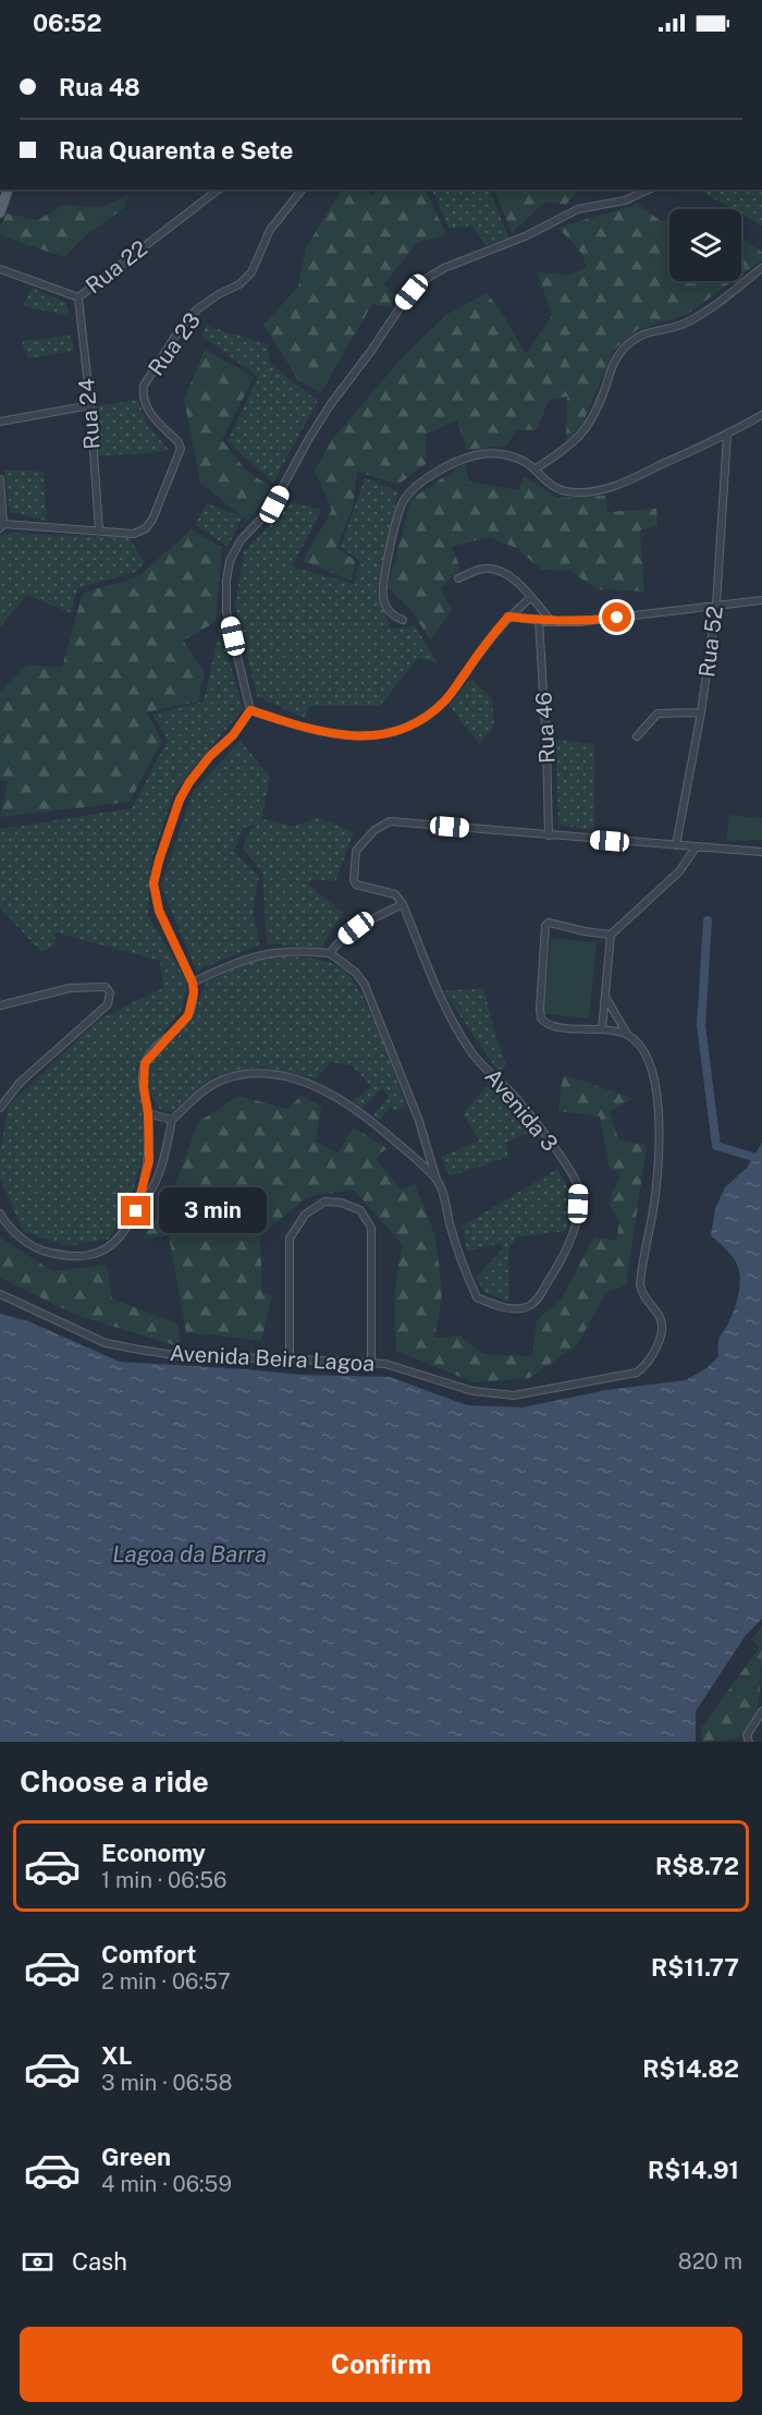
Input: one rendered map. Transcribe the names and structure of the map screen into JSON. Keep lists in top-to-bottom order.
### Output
{
  "streets": {
    "street": [
      "Rua 22",
      "Rua 23",
      "Rua 24",
      "Rua 52",
      "Rua 46",
      "Avenida 3",
      "Avenida Beira Lagoa"
    ]
  },
  "crossings": [
    ["Rua 22", "Rua 24"],
    ["Rua 23", "Rua 24"]
  ],
  "water": ["Lagoa da Barra"],
  "page": {
    "status": "06:52",
    "banner": ["Rua 48", "Rua Quarenta e Sete"],
    "bubble": "3 min",
    "heading": "Choose a ride",
    "list": [
      {
        "name": "Economy",
        "note": "1 min · 06:56",
        "value": "R$8.72"
      },
      {
        "name": "Comfort",
        "note": "2 min · 06:57",
        "value": "R$11.77"
      },
      {
        "name": "XL",
        "note": "3 min · 06:58",
        "value": "R$14.82"
      },
      {
        "name": "Green",
        "note": "4 min · 06:59",
        "value": "R$14.91"
      }
    ],
    "pay": ["Cash", "820 m"],
    "buttons": "Confirm"
  }
}
